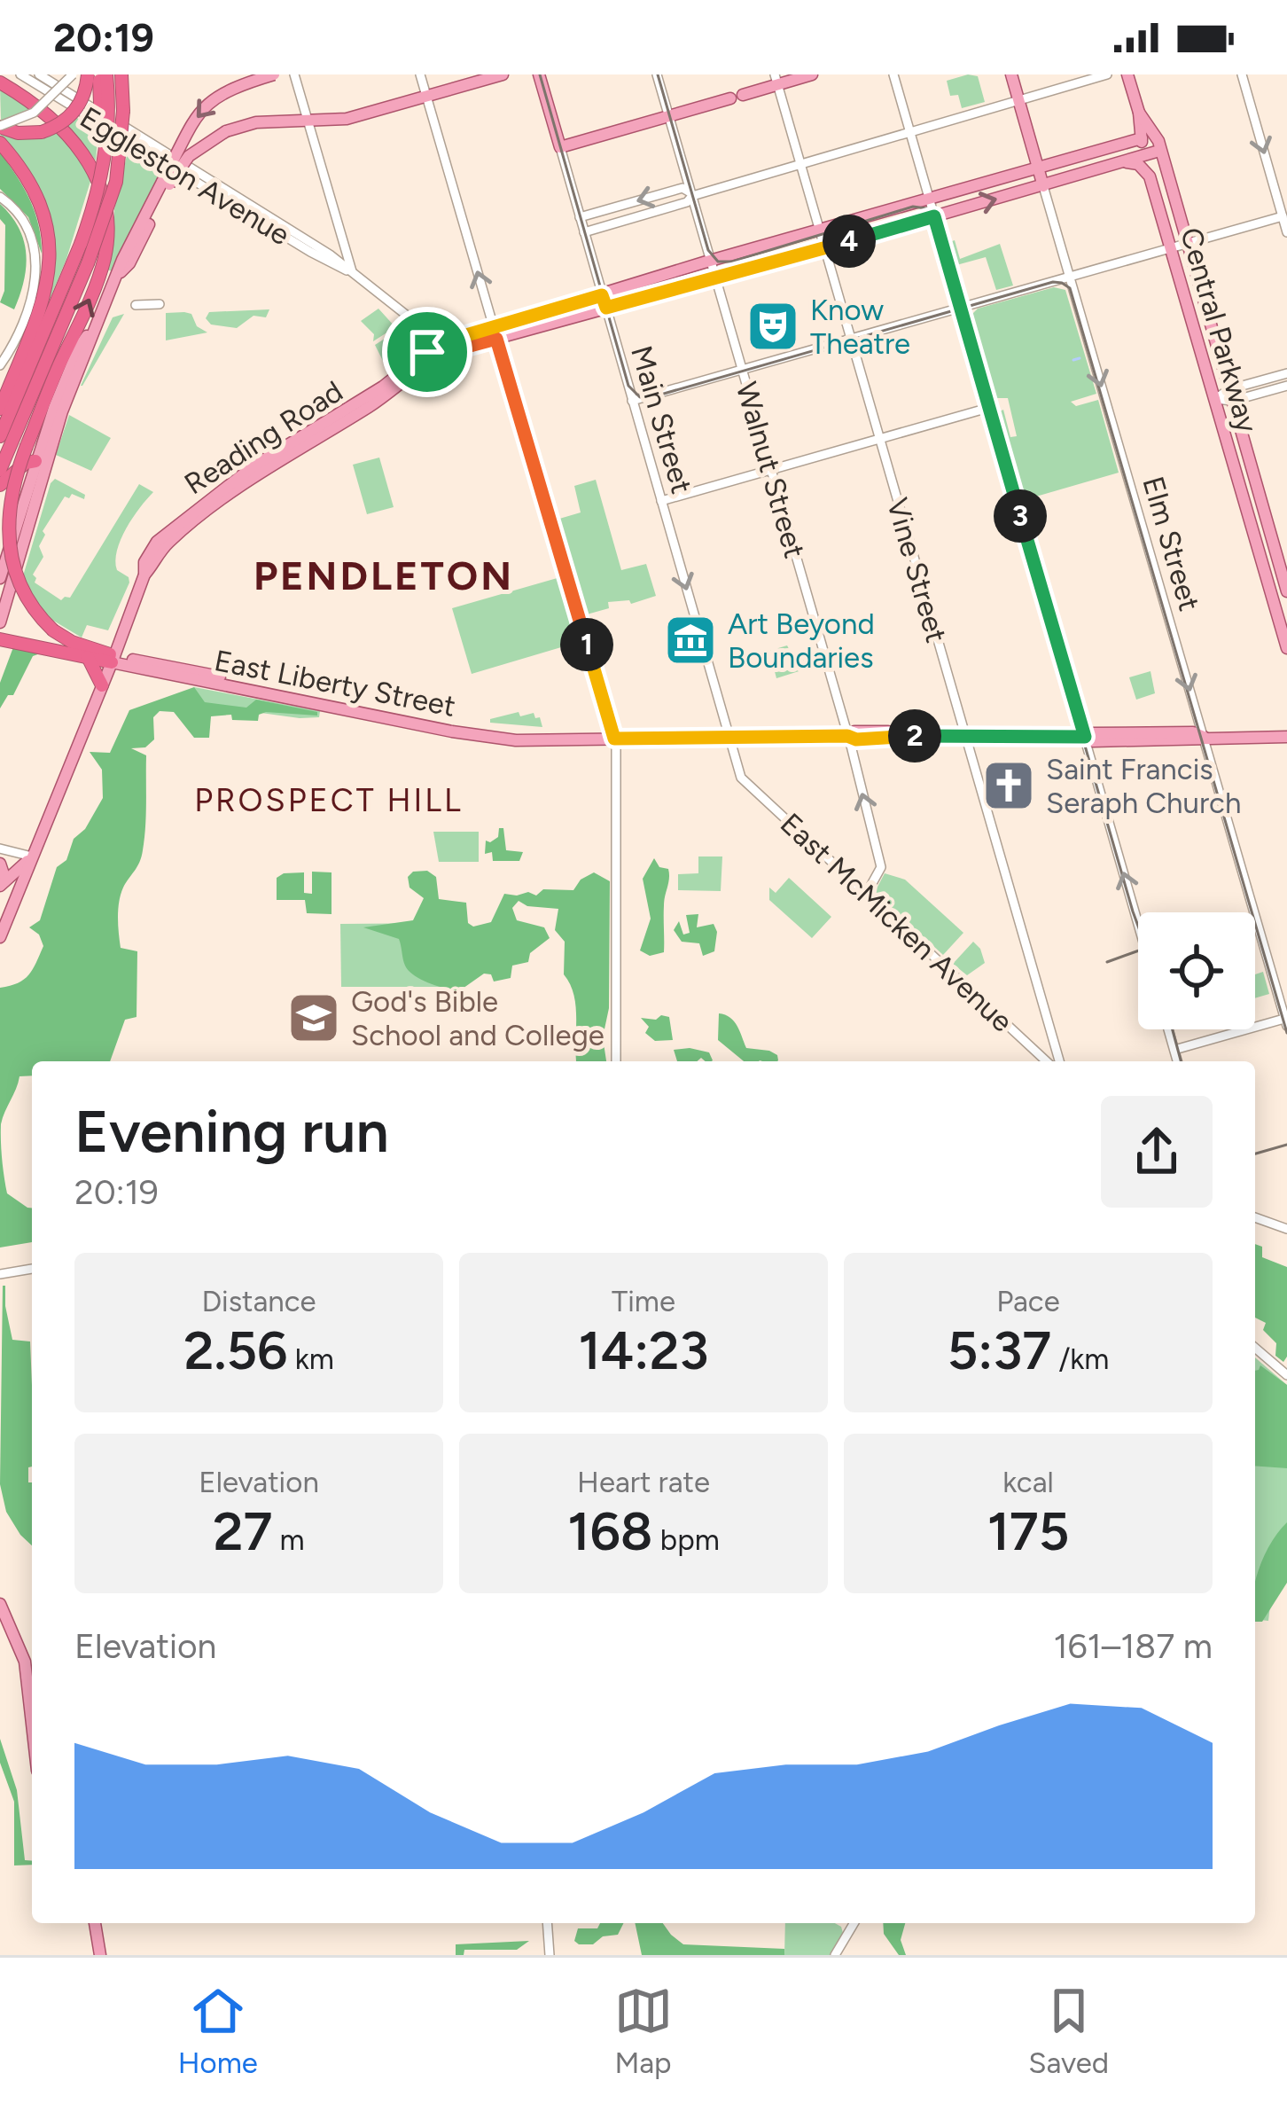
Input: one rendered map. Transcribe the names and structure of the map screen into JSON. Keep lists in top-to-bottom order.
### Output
{
  "streets": {
    "main road": [
      "Central Parkway",
      "Main Street",
      "Reading Road",
      "Elm Street",
      "East Liberty Street"
    ],
    "street": [
      "Eggleston Avenue",
      "Walnut Street",
      "Vine Street",
      "East McMicken Avenue"
    ]
  },
  "crossings": [
    ["Eggleston Avenue", "Reading Road"],
    ["Main Street", "Reading Road"],
    ["Main Street", "East Liberty Street"],
    ["Main Street", "East McMicken Avenue"],
    ["Reading Road", "East Liberty Street"],
    ["Walnut Street", "East Liberty Street"],
    ["Walnut Street", "East McMicken Avenue"],
    ["Elm Street", "East Liberty Street"],
    ["Vine Street", "East Liberty Street"]
  ],
  "one_way": ["Elm Street"],
  "districts": ["PENDLETON", "PROSPECT HILL"],
  "places": {
    "theatre": ["Know Theatre"],
    "museum": ["Art Beyond Boundaries"],
    "church": ["Saint Francis Seraph Church"],
    "school or university": ["God's Bible School and College"]
  },
  "page": {
    "status": "20:19",
    "pins": [
      "4",
      "3",
      "1",
      "2"
    ],
    "heading": ["Evening run", "20:19"],
    "stats": [
      ["Distance", "2.56 km"],
      ["Time", "14:23"],
      ["Pace", "5:37 /km"],
      ["Elevation", "27 m"],
      ["Heart rate", "168 bpm"],
      ["kcal", "175"]
    ],
    "chart": ["Elevation", "161–187 m"],
    "tabs": ["Home", "Map", "Saved"]
  }
}
